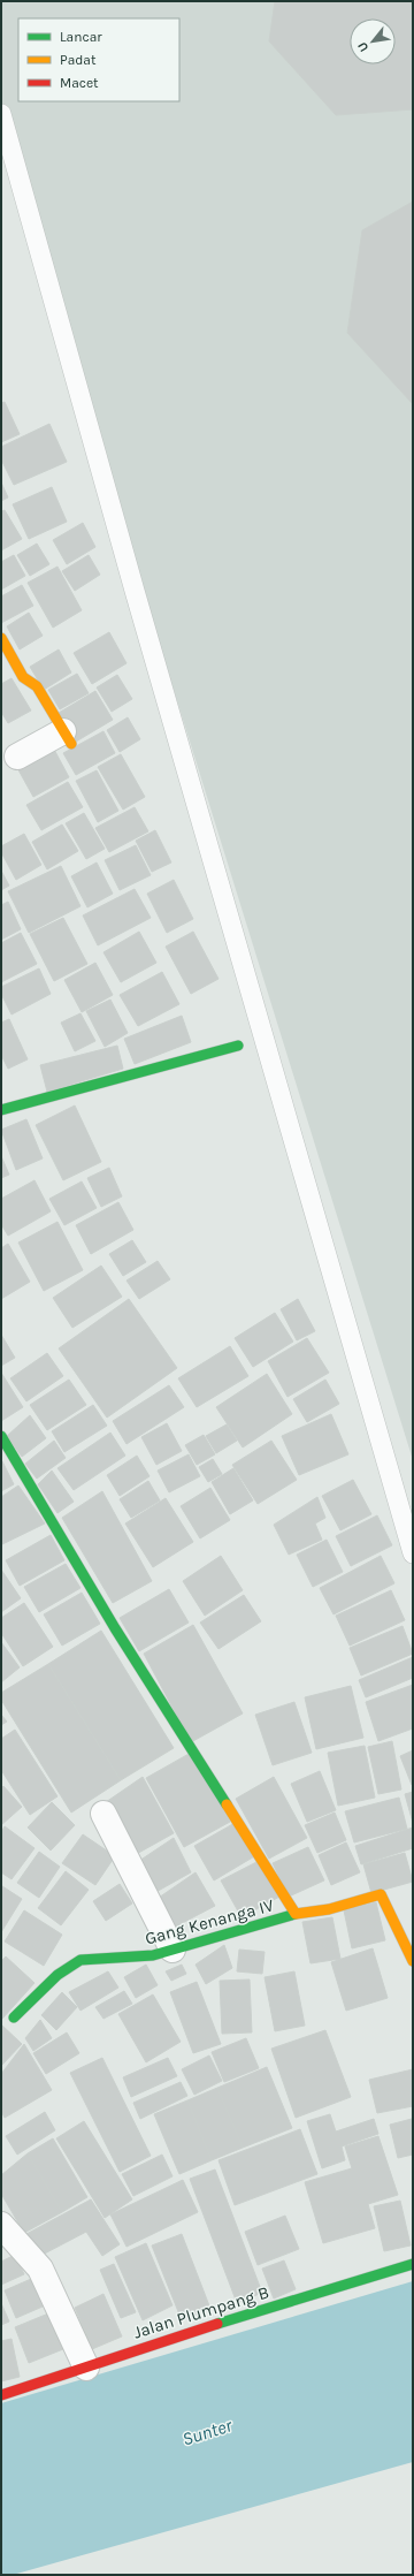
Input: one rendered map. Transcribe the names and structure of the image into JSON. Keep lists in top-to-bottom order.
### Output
{
  "streets": {
    "street": ["Gang Kenanga IV", "Jalan Plumpang B"]
  },
  "water": ["Sunter"],
  "legend": ["Lancar", "Padat", "Macet"],
  "north": "bottom left"
}
